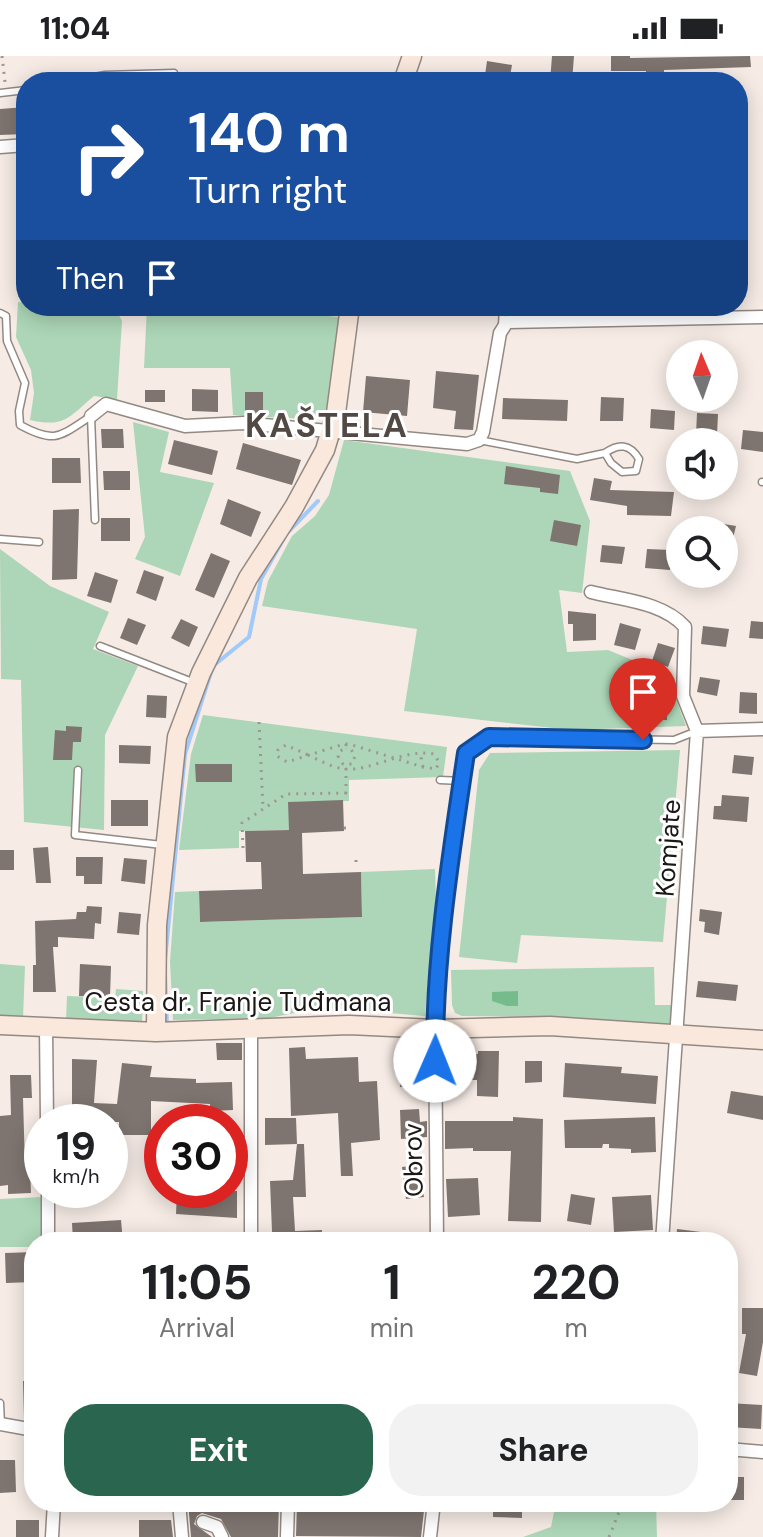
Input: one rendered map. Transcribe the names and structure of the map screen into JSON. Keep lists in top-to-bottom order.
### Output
{
  "streets": {
    "street": ["Komjate", "Cesta dr. Franje Tuđmana", "Obrov"]
  },
  "crossings": [
    ["Komjate", "Cesta dr. Franje Tuđmana"],
    ["Cesta dr. Franje Tuđmana", "Obrov"]
  ],
  "districts": ["KAŠTELA"],
  "north": "top",
  "page": {
    "status": "11:04",
    "turn": ["140 m", "Turn right"],
    "then": "Then",
    "speed": "19 km/h",
    "limit": "30",
    "eta": [
      "11:05",
      "Arrival",
      "1",
      "min",
      "220",
      "m"
    ],
    "buttons": ["Exit", "Share"]
  }
}
